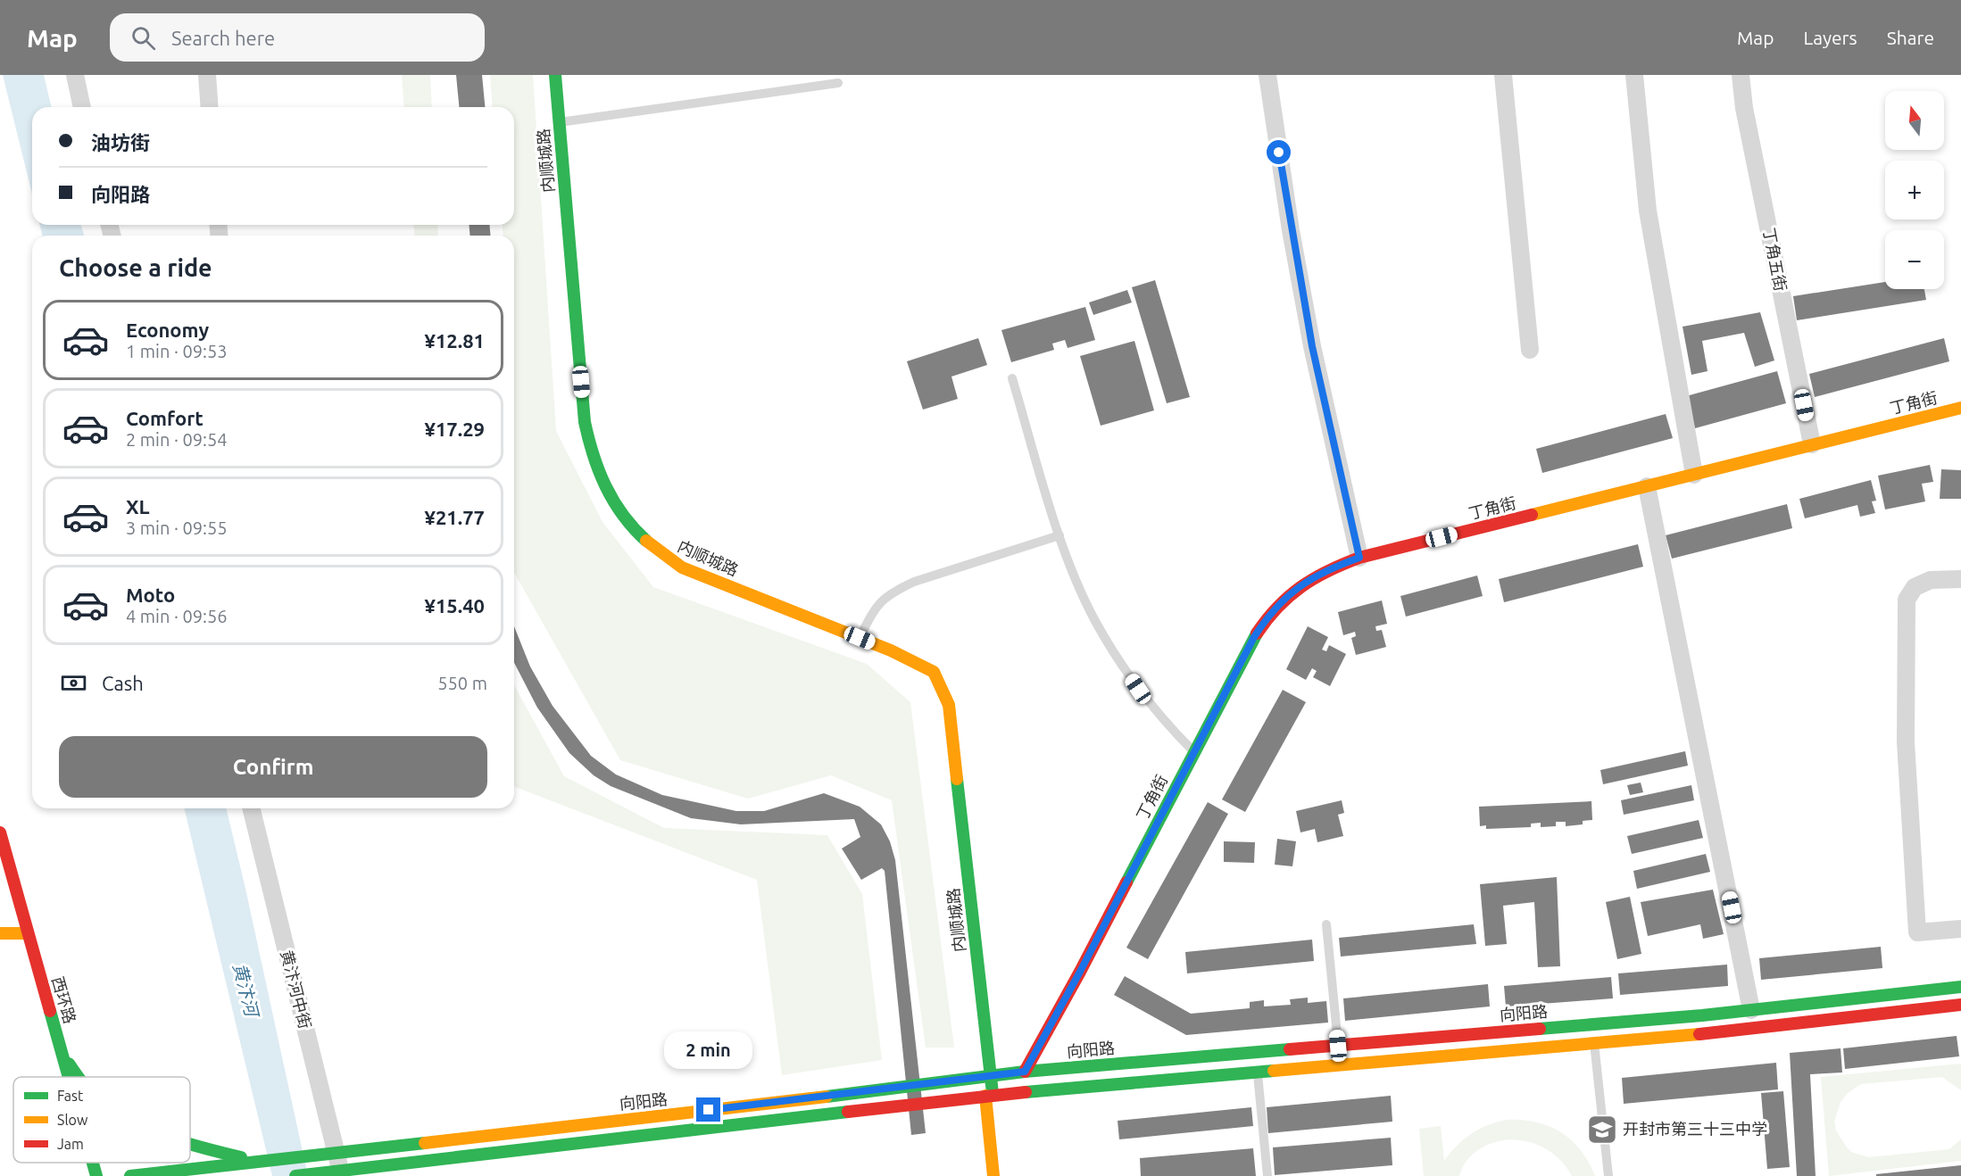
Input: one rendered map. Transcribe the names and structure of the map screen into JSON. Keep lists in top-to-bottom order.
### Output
{
  "streets": {
    "street": [
      "内顺城路",
      "丁角五街",
      "丁角街",
      "黄汴河中街",
      "西环路",
      "向阳路"
    ]
  },
  "crossings": [
    ["内顺城路", "向阳路"],
    ["丁角五街", "丁角街"],
    ["丁角街", "向阳路"],
    ["黄汴河中街", "向阳路"]
  ],
  "water": ["黄汴河"],
  "places": {
    "school or university": ["开封市第三十三中学"]
  },
  "legend": ["Fast", "Slow", "Jam"],
  "north": "top",
  "page": {
    "header": "Map",
    "search": "Search here",
    "nav": ["Map", "Layers", "Share"],
    "map_buttons": ["+", "−"],
    "banner": ["油坊街", "向阳路"],
    "heading": "Choose a ride",
    "list": [
      {
        "name": "Economy",
        "note": "1 min · 09:53",
        "value": "¥12.81"
      },
      {
        "name": "Comfort",
        "note": "2 min · 09:54",
        "value": "¥17.29"
      },
      {
        "name": "XL",
        "note": "3 min · 09:55",
        "value": "¥21.77"
      },
      {
        "name": "Moto",
        "note": "4 min · 09:56",
        "value": "¥15.40"
      }
    ],
    "pay": ["Cash", "550 m"],
    "buttons": "Confirm",
    "bubble": "2 min"
  }
}
